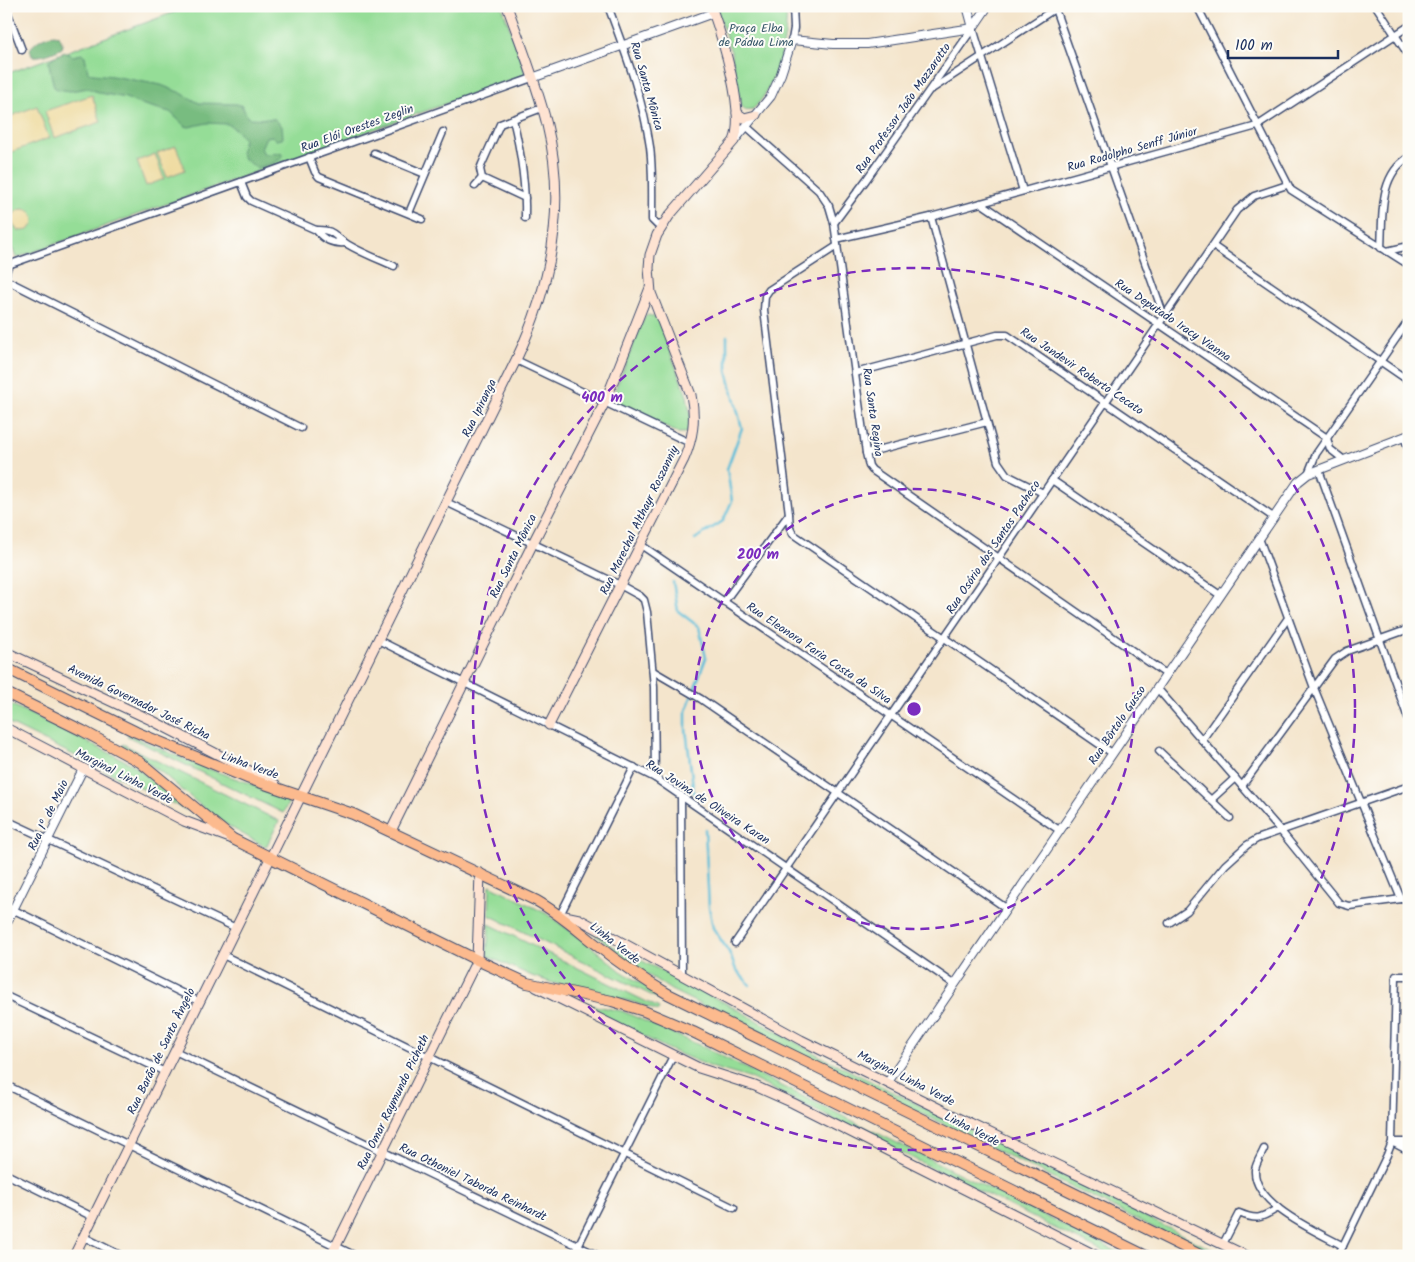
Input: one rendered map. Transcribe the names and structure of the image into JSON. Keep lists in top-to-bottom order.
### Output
{
  "streets": {
    "highway": ["Linha Verde"],
    "main road": [
      "Rua Santa Mônica",
      "Rua Ipiranga",
      "Rua Marechal Althayr Roszanniy",
      "Avenida Governador José Richa",
      "Marginal Linha Verde",
      "Rua Barão de Santo Ângelo",
      "Rua Omar Raymundo Picheth"
    ],
    "street": [
      "Rua Professor João Mazzarotto",
      "Rua Elói Orestes Zeglin",
      "Rua Rodolpho Senff Júnior",
      "Rua Deputado Iracy Vianna",
      "Rua Jandevir Roberto Cecato",
      "Rua Santa Regina",
      "Rua Osório dos Santos Pacheco",
      "Rua Eleonora Faria Costa da Silva",
      "Rua Bôrtolo Gusso",
      "Rua Jovina de Oliveira Karan",
      "Rua 1º de Maio",
      "Rua Othoniel Taborda Reinhardt"
    ]
  },
  "crossings": [
    ["Rua Santa Mônica", "Rua Elói Orestes Zeglin"],
    ["Rua Santa Mônica", "Rua Marechal Althayr Roszanniy"],
    ["Rua Santa Mônica", "Linha Verde"],
    ["Rua Santa Mônica", "Rua Jovina de Oliveira Karan"],
    ["Rua Professor João Mazzarotto", "Rua Santa Regina"],
    ["Rua Elói Orestes Zeglin", "Rua Ipiranga"],
    ["Rua Rodolpho Senff Júnior", "Rua Deputado Iracy Vianna"],
    ["Rua Rodolpho Senff Júnior", "Rua Santa Regina"],
    ["Rua Deputado Iracy Vianna", "Rua Osório dos Santos Pacheco"],
    ["Rua Deputado Iracy Vianna", "Rua Bôrtolo Gusso"],
    ["Rua Jandevir Roberto Cecato", "Rua Santa Regina"],
    ["Rua Jandevir Roberto Cecato", "Rua Osório dos Santos Pacheco"],
    ["Rua Jandevir Roberto Cecato", "Rua Bôrtolo Gusso"],
    ["Rua Ipiranga", "Linha Verde"],
    ["Rua Ipiranga", "Rua Jovina de Oliveira Karan"],
    ["Rua Ipiranga", "Rua Barão de Santo Ângelo"],
    ["Rua Santa Regina", "Rua Marechal Althayr Roszanniy"],
    ["Rua Santa Regina", "Rua Osório dos Santos Pacheco"],
    ["Rua Santa Regina", "Rua Bôrtolo Gusso"],
    ["Rua Marechal Althayr Roszanniy", "Rua Eleonora Faria Costa da Silva"],
    ["Rua Marechal Althayr Roszanniy", "Rua Jovina de Oliveira Karan"],
    ["Rua Osório dos Santos Pacheco", "Rua Eleonora Faria Costa da Silva"],
    ["Rua Osório dos Santos Pacheco", "Rua Jovina de Oliveira Karan"],
    ["Rua Eleonora Faria Costa da Silva", "Rua Bôrtolo Gusso"],
    ["Avenida Governador José Richa", "Linha Verde"],
    ["Rua Bôrtolo Gusso", "Marginal Linha Verde"],
    ["Rua Bôrtolo Gusso", "Rua Jovina de Oliveira Karan"],
    ["Linha Verde", "Marginal Linha Verde"],
    ["Marginal Linha Verde", "Rua 1º de Maio"],
    ["Rua Barão de Santo Ângelo", "Rua Othoniel Taborda Reinhardt"],
    ["Rua Omar Raymundo Picheth", "Rua Othoniel Taborda Reinhardt"]
  ],
  "parks": ["Praça Elba de Pádua Lima"],
  "scale_bar": "100 m",
  "rings": ["400 m", "200 m"]
}
